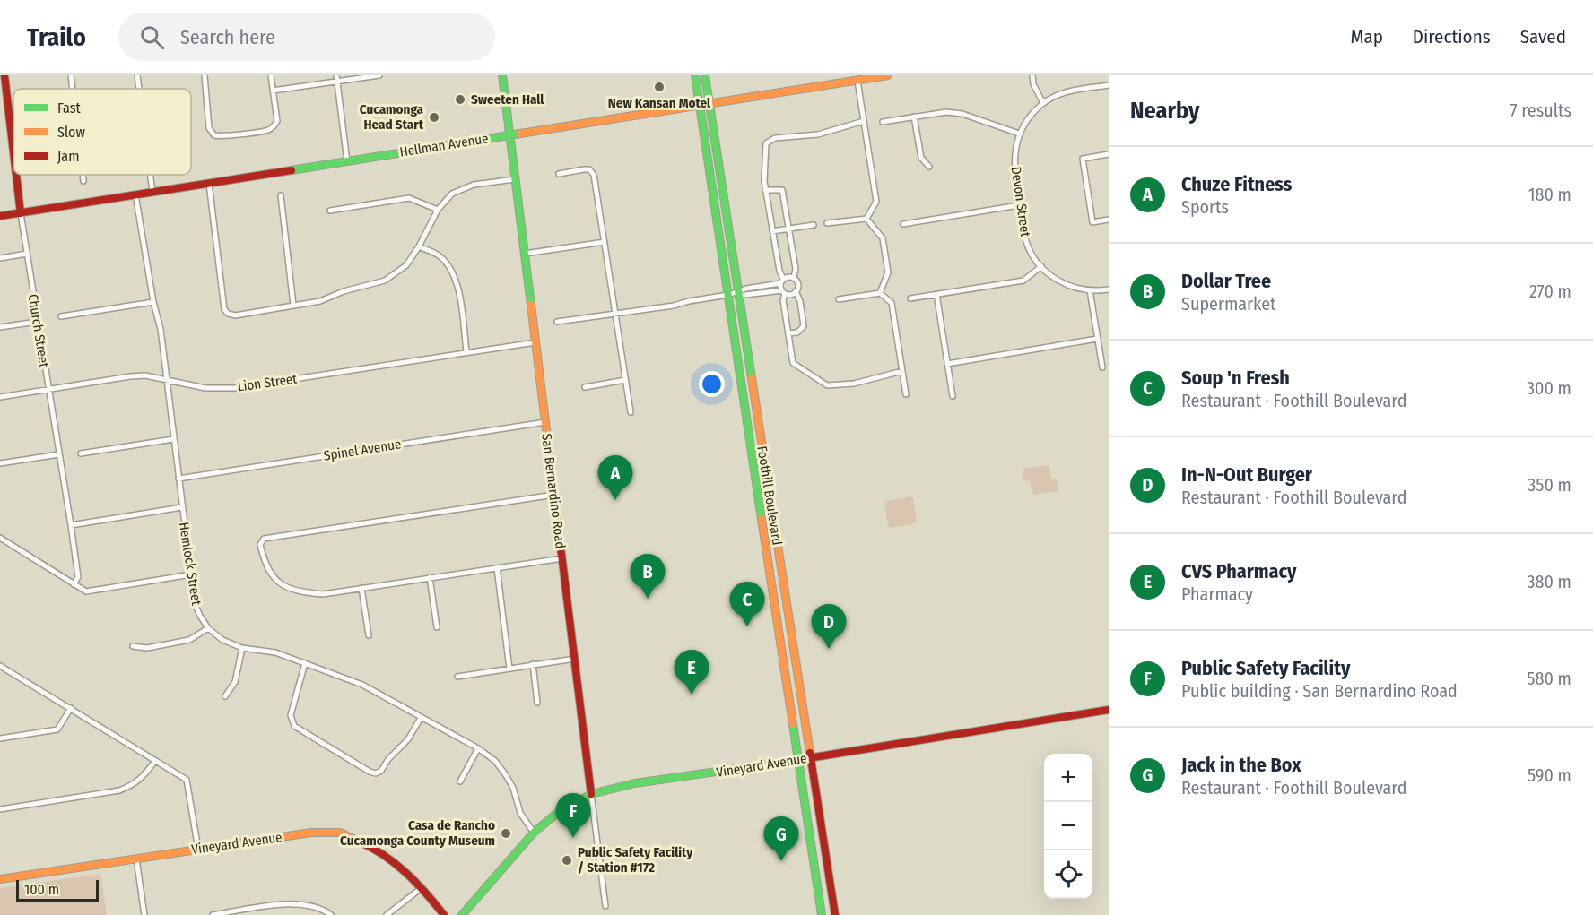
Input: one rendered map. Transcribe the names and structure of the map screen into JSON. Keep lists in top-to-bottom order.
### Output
{
  "streets": {
    "main road": [
      "Hellman Avenue",
      "Church Street",
      "San Bernardino Road",
      "Foothill Boulevard",
      "Vineyard Avenue"
    ],
    "street": [
      "Devon Street",
      "Lion Street",
      "Spinel Avenue",
      "Hemlock Street"
    ]
  },
  "crossings": [
    ["Hellman Avenue", "Church Street"],
    ["Hellman Avenue", "San Bernardino Road"],
    ["Hellman Avenue", "Foothill Boulevard"],
    ["Hellman Avenue", "Hemlock Street"],
    ["Church Street", "Lion Street"],
    ["Lion Street", "San Bernardino Road"],
    ["Lion Street", "Hemlock Street"],
    ["Spinel Avenue", "San Bernardino Road"],
    ["Spinel Avenue", "Hemlock Street"],
    ["San Bernardino Road", "Vineyard Avenue"],
    ["Foothill Boulevard", "Vineyard Avenue"],
    ["Hemlock Street", "Vineyard Avenue"]
  ],
  "places": [
    "New Kansan Motel",
    "Sweeten Hall",
    "Cucamonga Head Start",
    "Casa de Rancho Cucamonga County Museum",
    "Public Safety Facility / Station #172"
  ],
  "legend": ["Fast", "Slow", "Jam"],
  "scale_bar": "100 m",
  "page": {
    "header": "Trailo",
    "search": "Search here",
    "nav": ["Map", "Directions", "Saved"],
    "heading": ["Nearby", "7 results"],
    "list": [
      {
        "mark": "A",
        "name": "Chuze Fitness",
        "note": "Sports",
        "value": "180 m"
      },
      {
        "mark": "B",
        "name": "Dollar Tree",
        "note": "Supermarket",
        "value": "270 m"
      },
      {
        "mark": "C",
        "name": "Soup 'n Fresh",
        "note": "Restaurant · Foothill Boulevard",
        "value": "300 m"
      },
      {
        "mark": "D",
        "name": "In-N-Out Burger",
        "note": "Restaurant · Foothill Boulevard",
        "value": "350 m"
      },
      {
        "mark": "E",
        "name": "CVS Pharmacy",
        "note": "Pharmacy",
        "value": "380 m"
      },
      {
        "mark": "F",
        "name": "Public Safety Facility",
        "note": "Public building · San Bernardino Road",
        "value": "580 m"
      },
      {
        "mark": "G",
        "name": "Jack in the Box",
        "note": "Restaurant · Foothill Boulevard",
        "value": "590 m"
      }
    ],
    "pins": [
      "A",
      "B",
      "C",
      "D",
      "E",
      "F",
      "G"
    ],
    "map_buttons": ["+", "−"],
    "scale": "100 m"
  }
}
